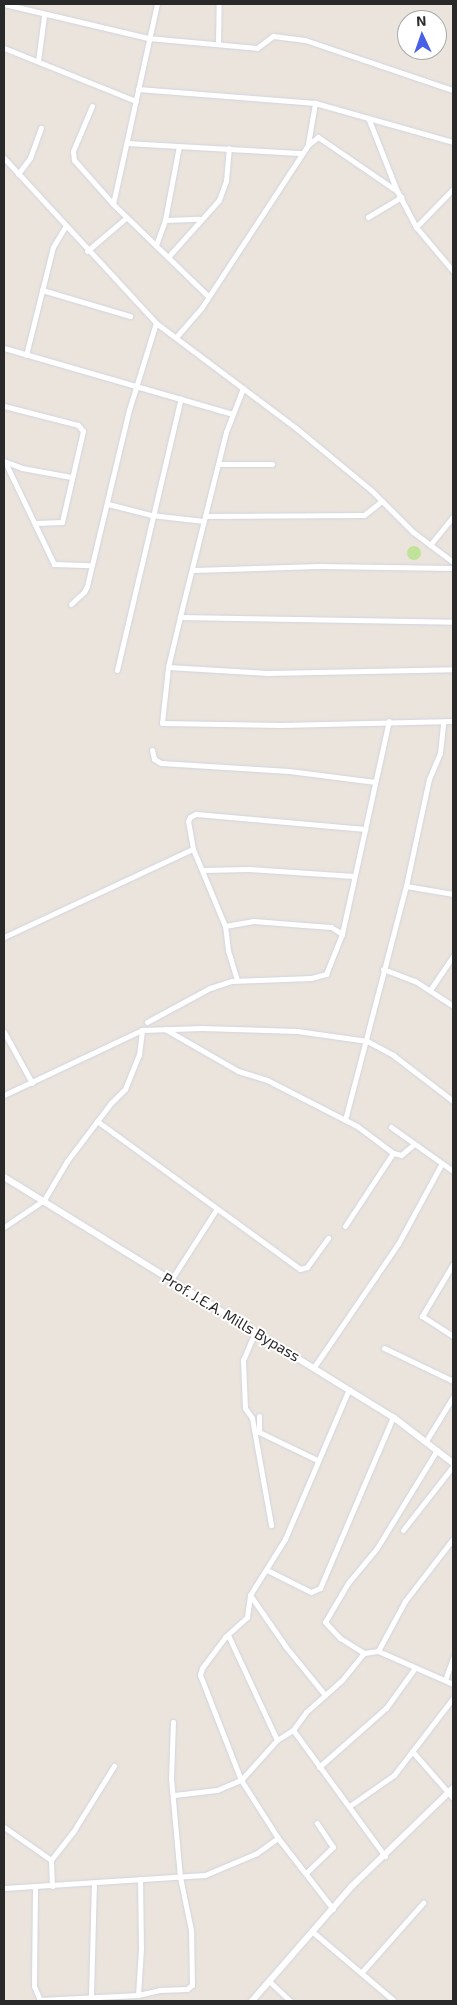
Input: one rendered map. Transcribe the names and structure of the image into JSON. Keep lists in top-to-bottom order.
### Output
{
  "streets": {
    "street": ["Prof. J.E.A. Mills Bypass"]
  },
  "north": "top"
}
